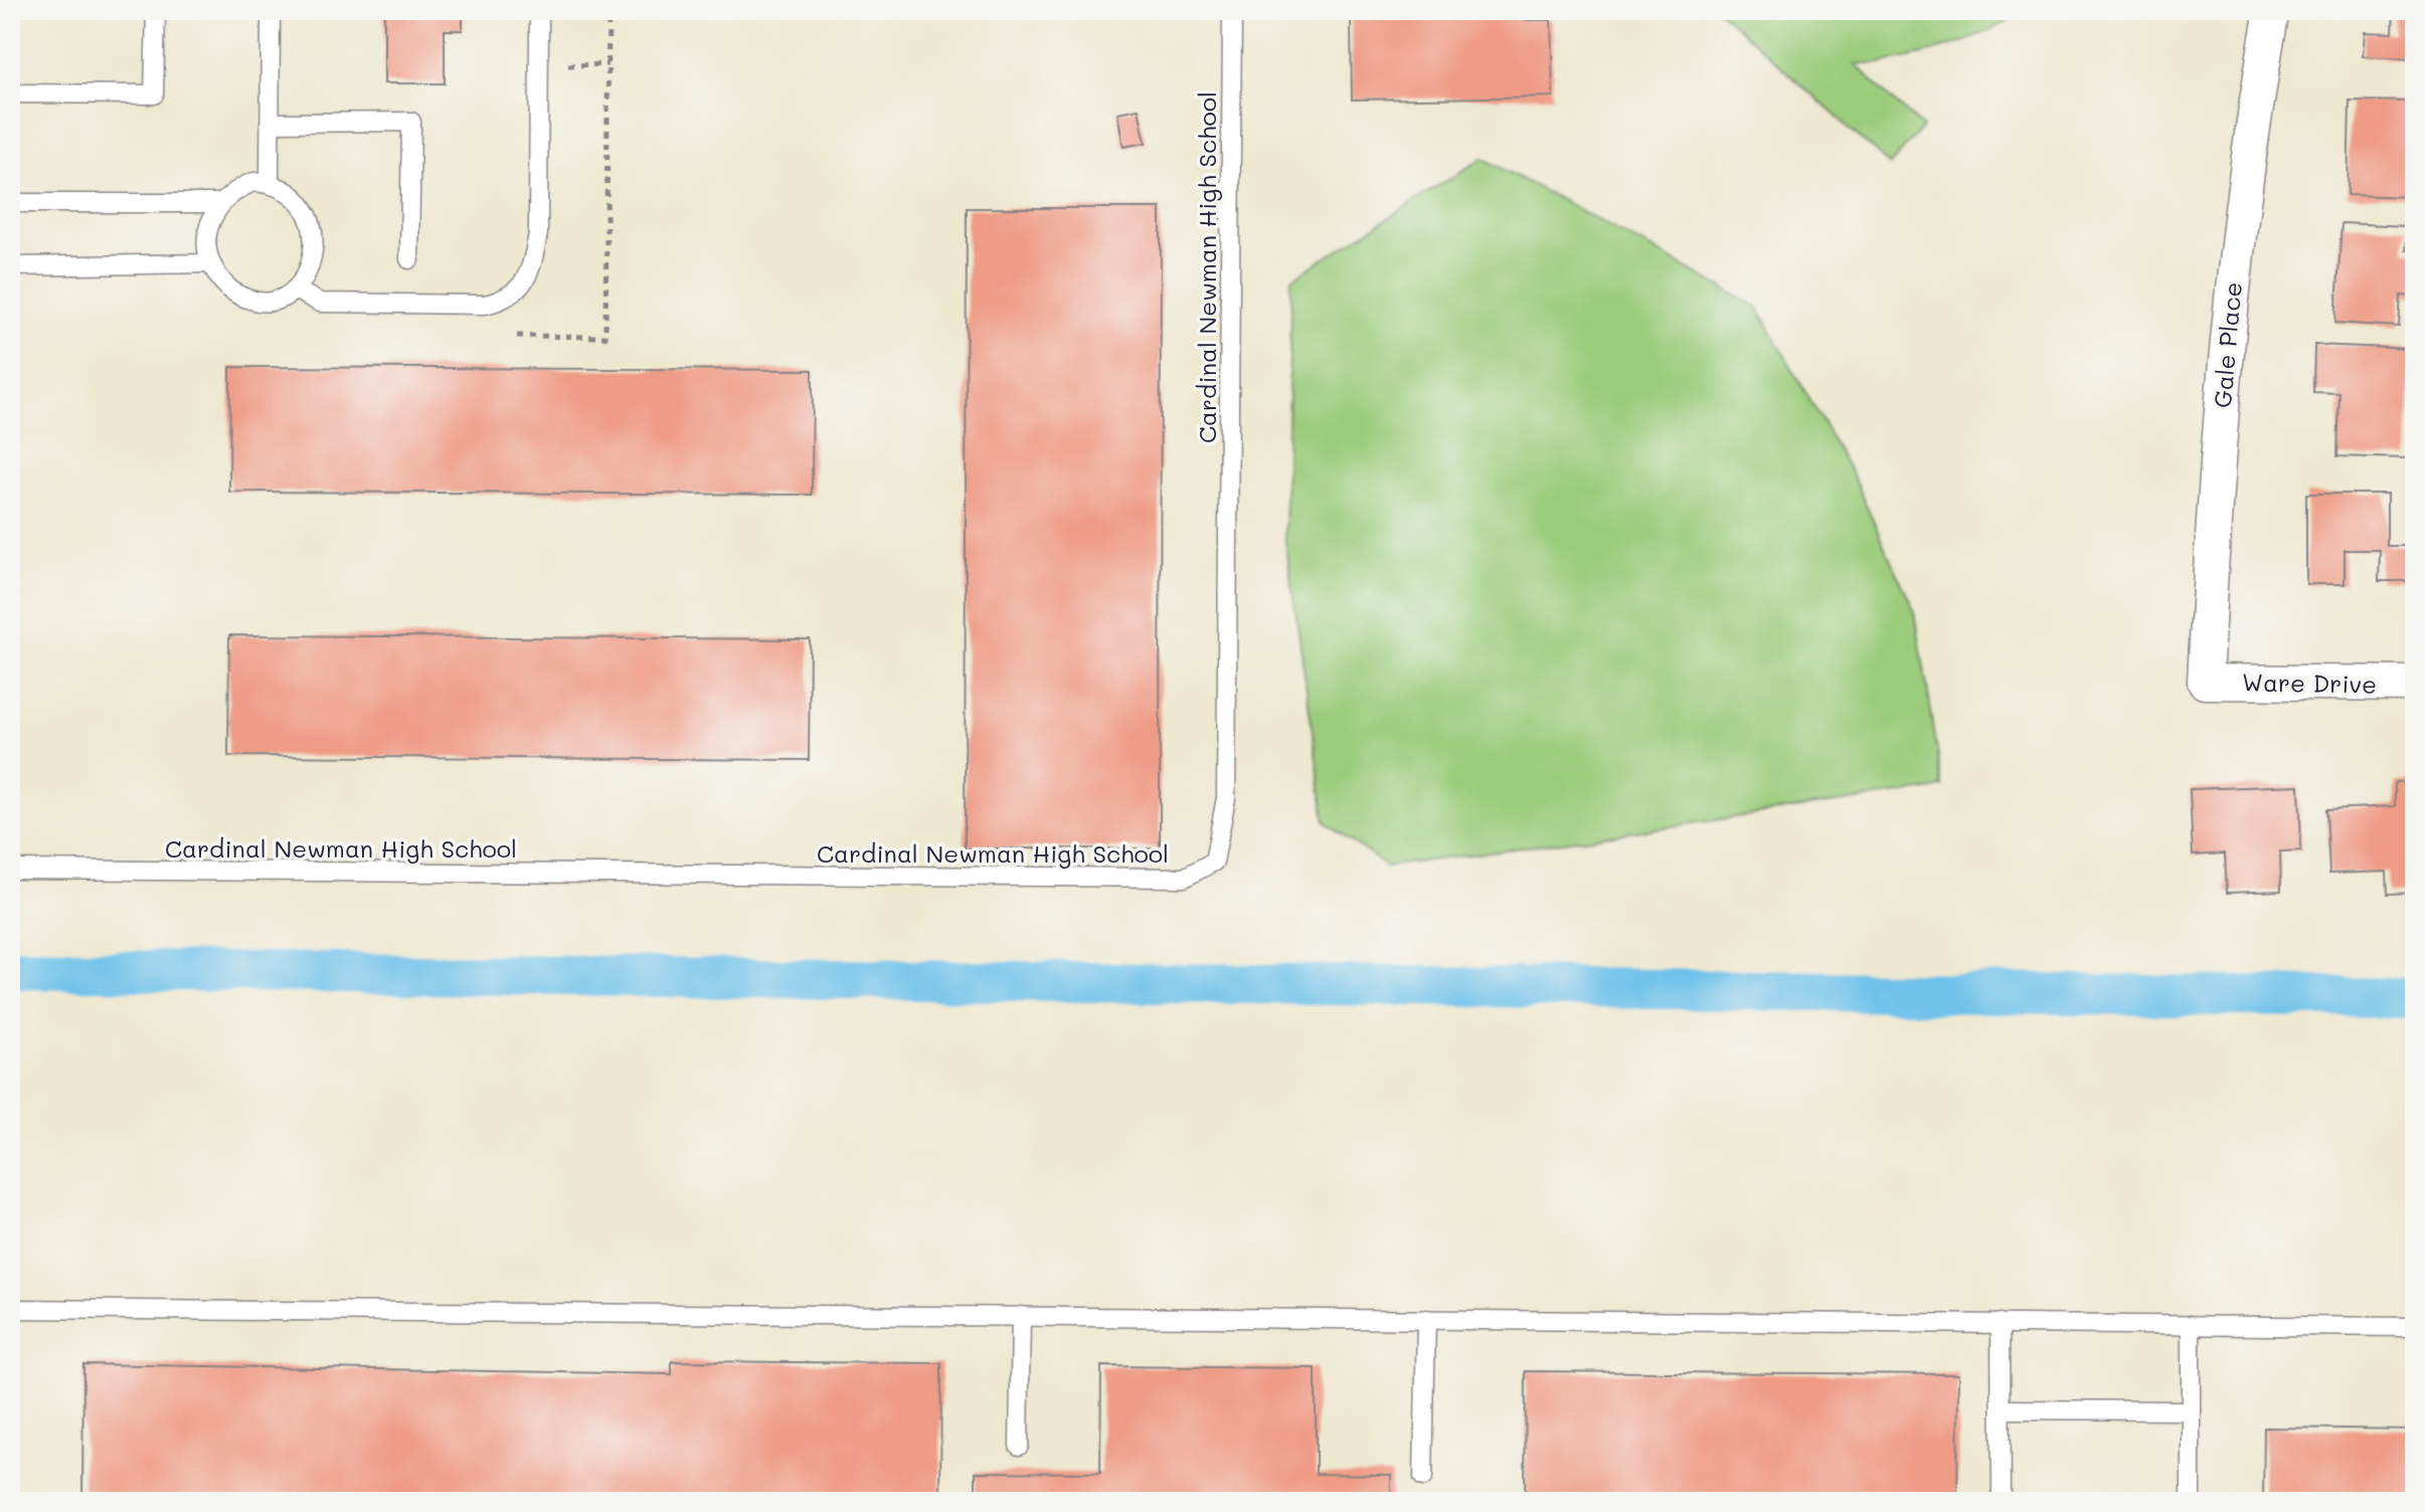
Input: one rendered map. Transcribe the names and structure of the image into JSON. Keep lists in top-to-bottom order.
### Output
{
  "streets": {
    "street": ["Gale Place", "Ware Drive"],
    "lane": ["Cardinal Newman High School"]
  },
  "crossings": [
    ["Gale Place", "Ware Drive"]
  ]
}
